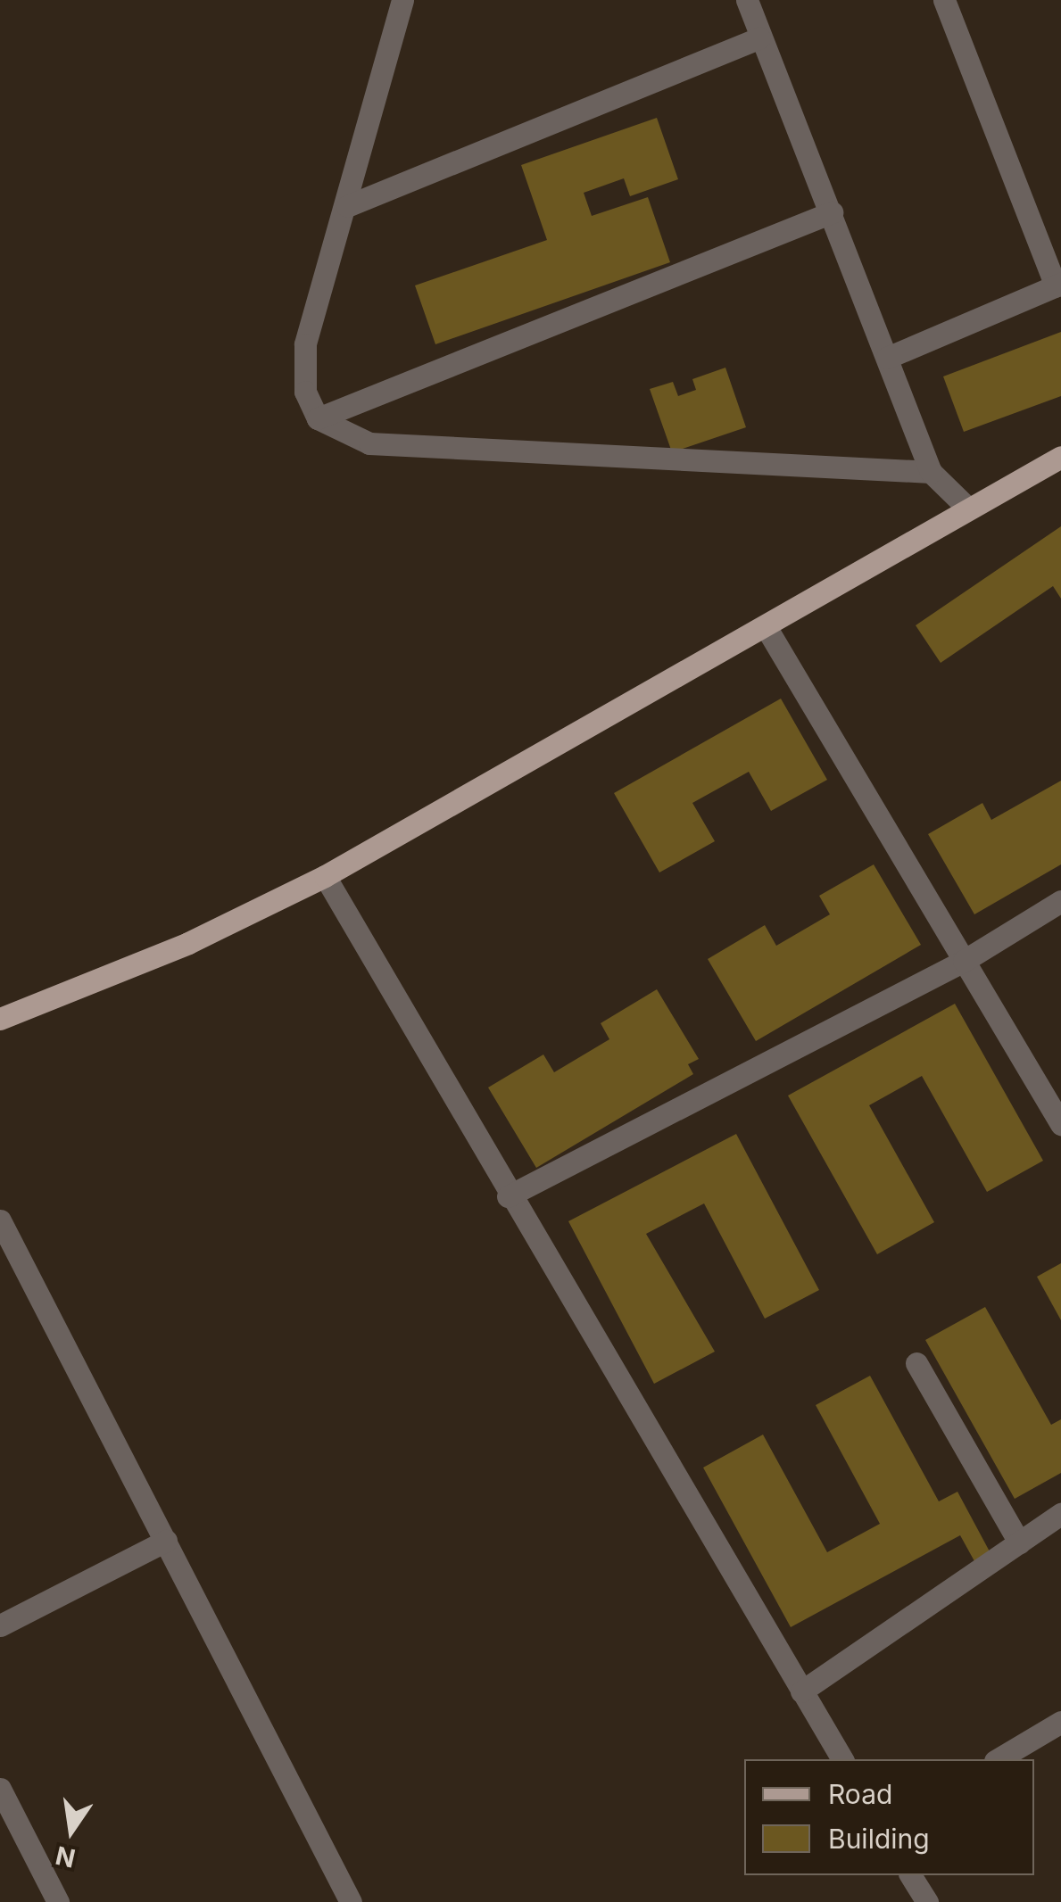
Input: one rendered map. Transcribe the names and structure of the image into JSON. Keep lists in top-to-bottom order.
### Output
{
  "legend": ["Road", "Building"],
  "north": "bottom"
}
